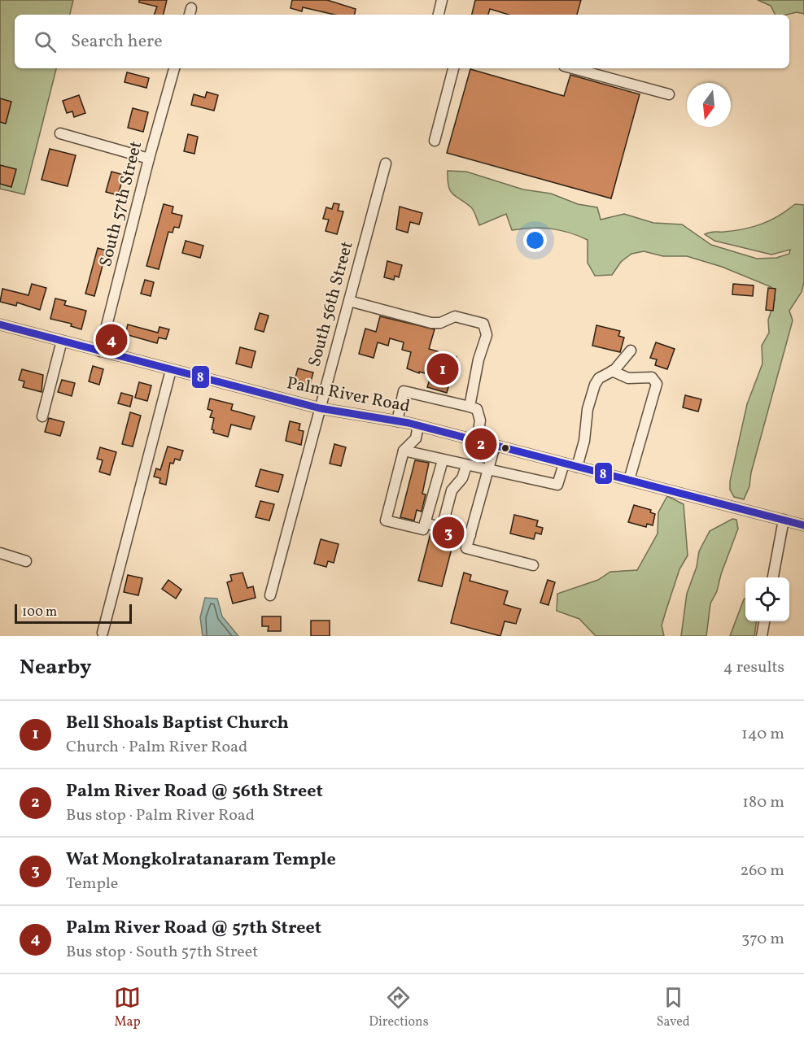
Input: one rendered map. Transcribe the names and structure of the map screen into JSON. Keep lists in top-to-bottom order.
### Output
{
  "streets": {
    "street": ["South 57th Street", "South 56th Street", "Palm River Road"]
  },
  "crossings": [
    ["South 57th Street", "Palm River Road"],
    ["South 56th Street", "Palm River Road"]
  ],
  "lines": ["transit line 8"],
  "scale_bar": "100 m",
  "north": "bottom",
  "page": {
    "search": "Search here",
    "pins": [
      "4",
      "1",
      "2",
      "3"
    ],
    "scale": "100 m",
    "heading": ["Nearby", "4 results"],
    "list": [
      {
        "mark": "1",
        "name": "Bell Shoals Baptist Church",
        "note": "Church · Palm River Road",
        "value": "140 m"
      },
      {
        "mark": "2",
        "name": "Palm River Road @ 56th Street",
        "note": "Bus stop · Palm River Road",
        "value": "180 m"
      },
      {
        "mark": "3",
        "name": "Wat Mongkolratanaram Temple",
        "note": "Temple",
        "value": "260 m"
      },
      {
        "mark": "4",
        "name": "Palm River Road @ 57th Street",
        "note": "Bus stop · South 57th Street",
        "value": "370 m"
      }
    ],
    "nav": ["Map", "Directions", "Saved"]
  }
}
